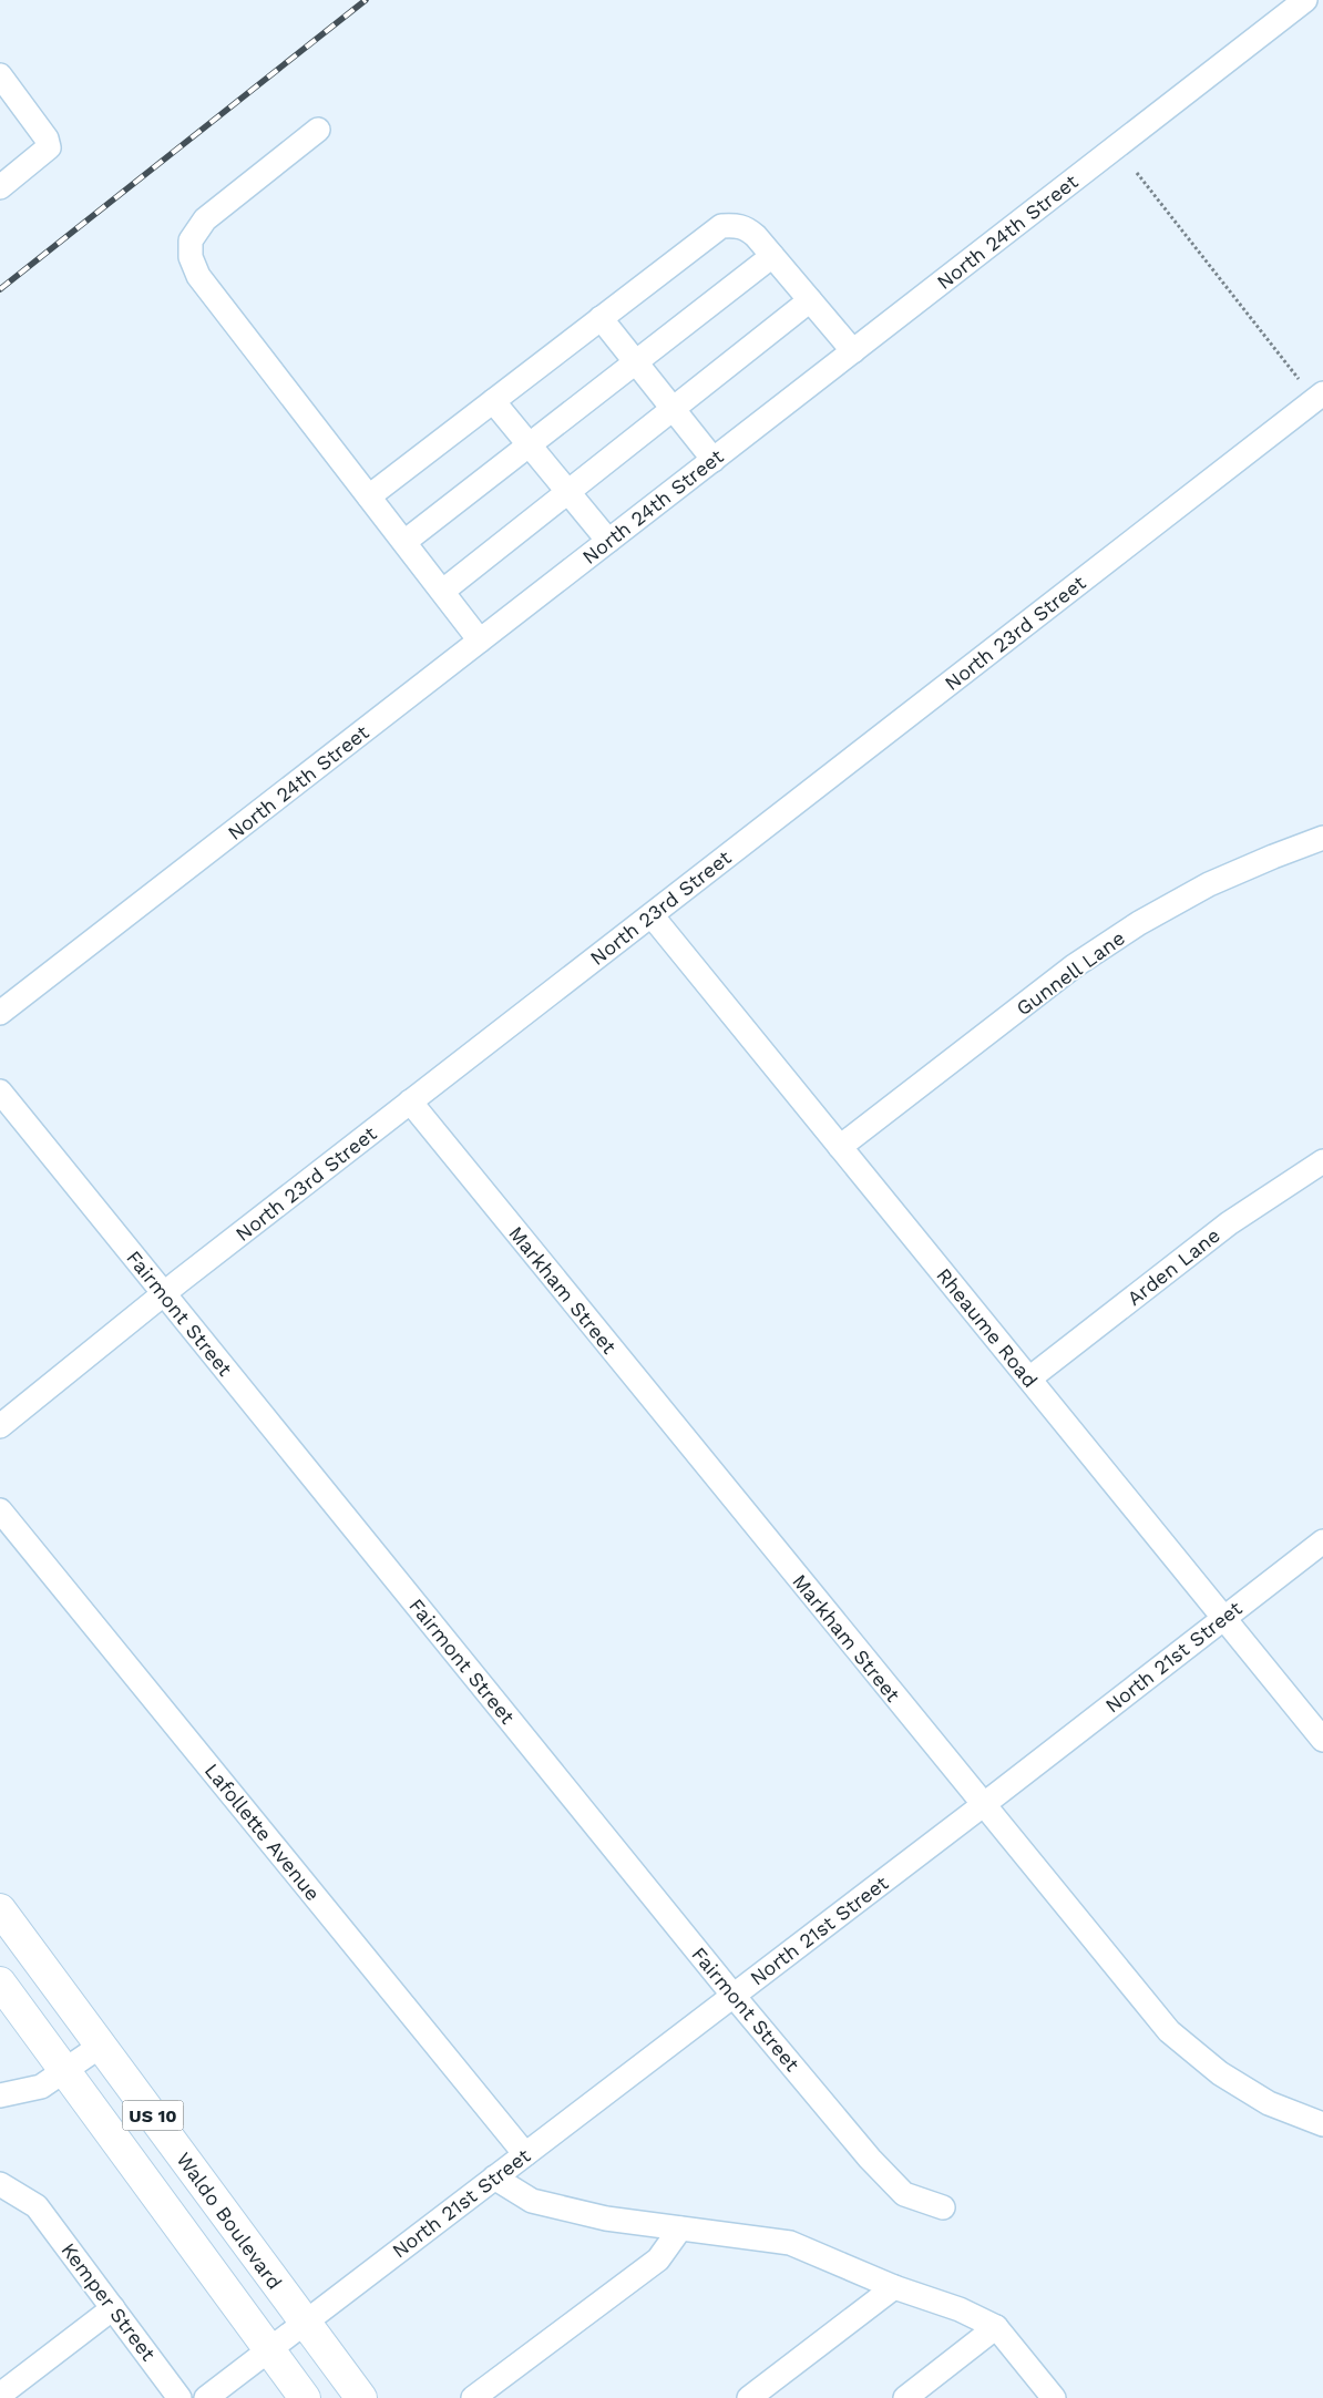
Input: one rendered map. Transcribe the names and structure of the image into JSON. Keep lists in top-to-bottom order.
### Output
{
  "streets": {
    "main road": ["US 10", "Waldo Boulevard"],
    "street": [
      "North 24th Street",
      "North 23rd Street",
      "Gunnell Lane",
      "Arden Lane",
      "Markham Street",
      "Fairmont Street",
      "Rheaume Road",
      "North 21st Street",
      "Lafollette Avenue",
      "Kemper Street"
    ]
  },
  "crossings": [
    ["North 23rd Street", "Markham Street"],
    ["North 23rd Street", "Fairmont Street"],
    ["North 23rd Street", "Rheaume Road"],
    ["Gunnell Lane", "Rheaume Road"],
    ["Arden Lane", "Rheaume Road"],
    ["Markham Street", "North 21st Street"],
    ["Fairmont Street", "North 21st Street"],
    ["Rheaume Road", "North 21st Street"],
    ["North 21st Street", "Lafollette Avenue"],
    ["North 21st Street", "US 10"],
    ["North 21st Street", "Waldo Boulevard"]
  ]
}
